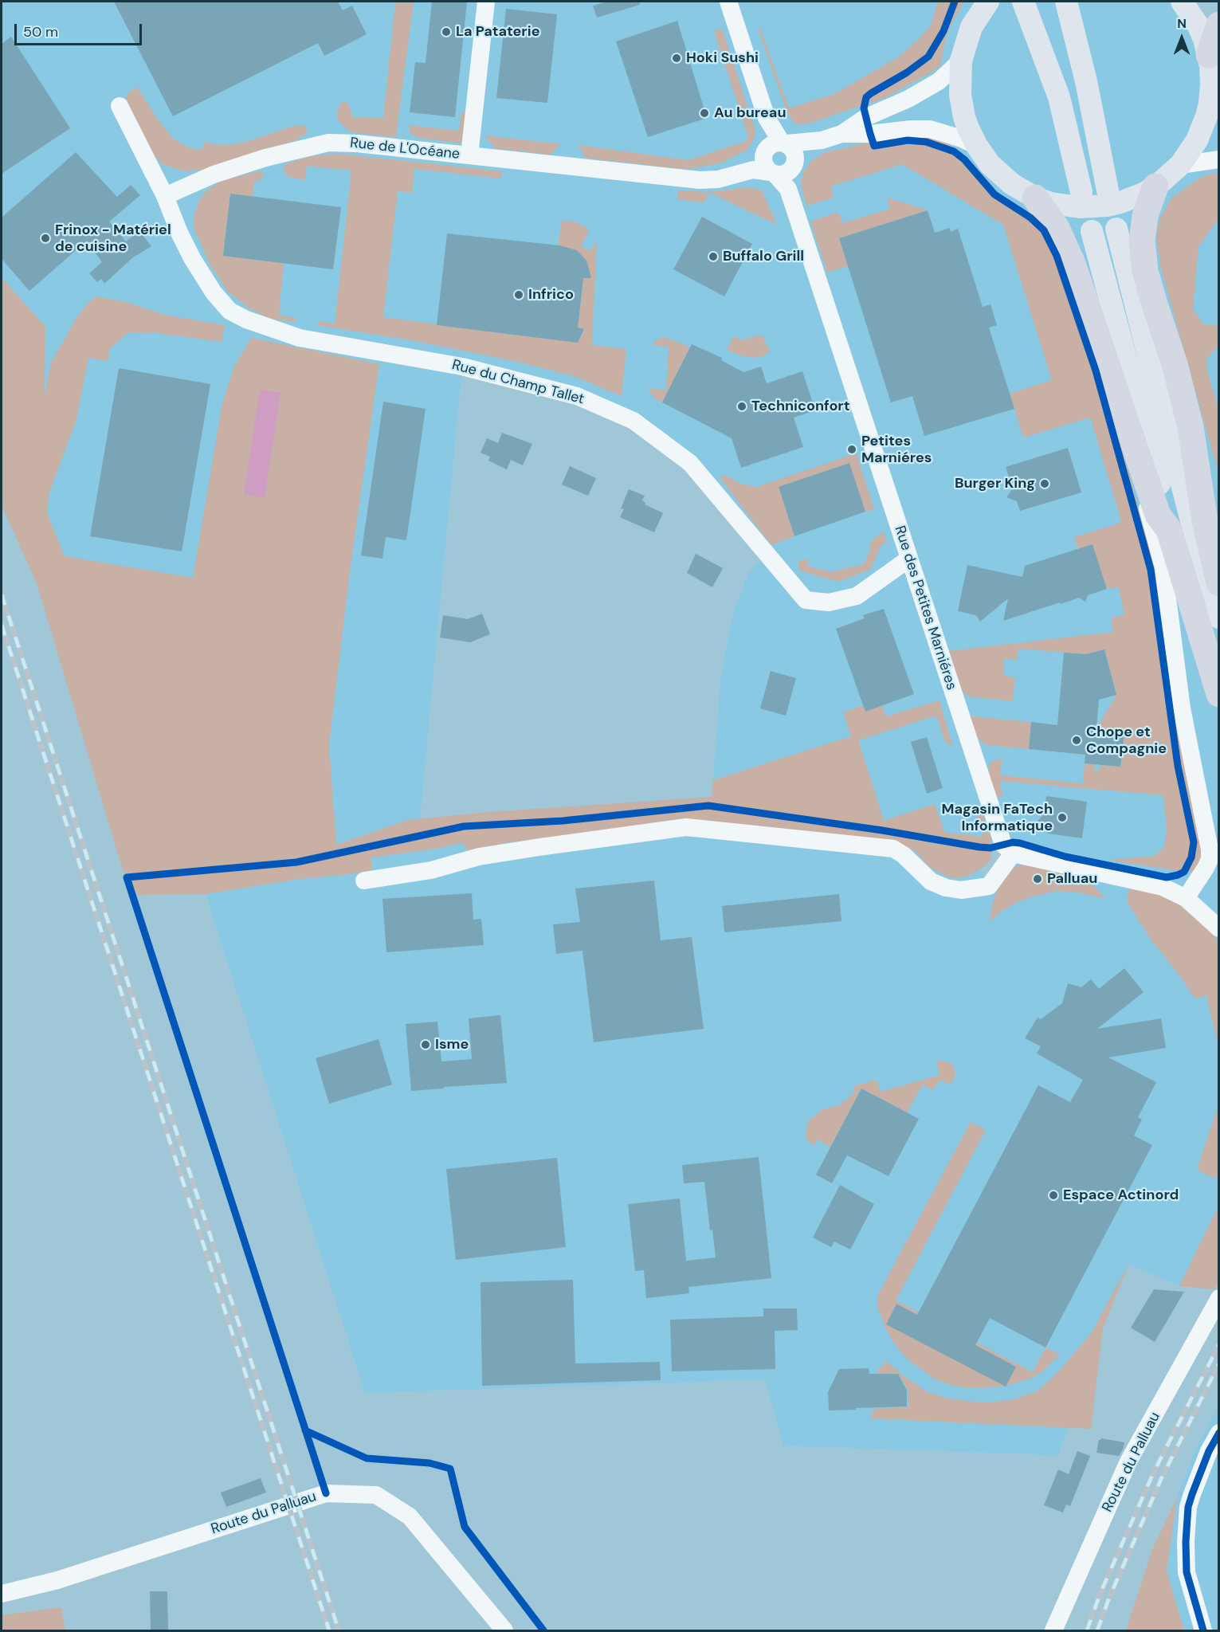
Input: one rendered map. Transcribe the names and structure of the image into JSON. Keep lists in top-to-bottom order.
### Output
{
  "streets": {
    "street": [
      "Rue de L'Océane",
      "Rue du Champ Tallet",
      "Rue des Petites Marniéres",
      "Route du Palluau"
    ]
  },
  "crossings": [
    ["Rue de L'Océane", "Rue du Champ Tallet"],
    ["Rue de L'Océane", "Rue des Petites Marniéres"],
    ["Rue du Champ Tallet", "Rue des Petites Marniéres"]
  ],
  "places": [
    "La Pataterie",
    "Hoki Sushi",
    "Au bureau",
    "Frinox - Matériel de cuisine",
    "Buffalo Grill",
    "Infrico",
    "Techniconfort",
    "Petites Marniéres",
    "Burger King",
    "Chope et Compagnie",
    "Magasin FaTech Informatique",
    "Palluau",
    "Isme",
    "Espace Actinord"
  ],
  "scale_bar": "50 m",
  "north": "top"
}
